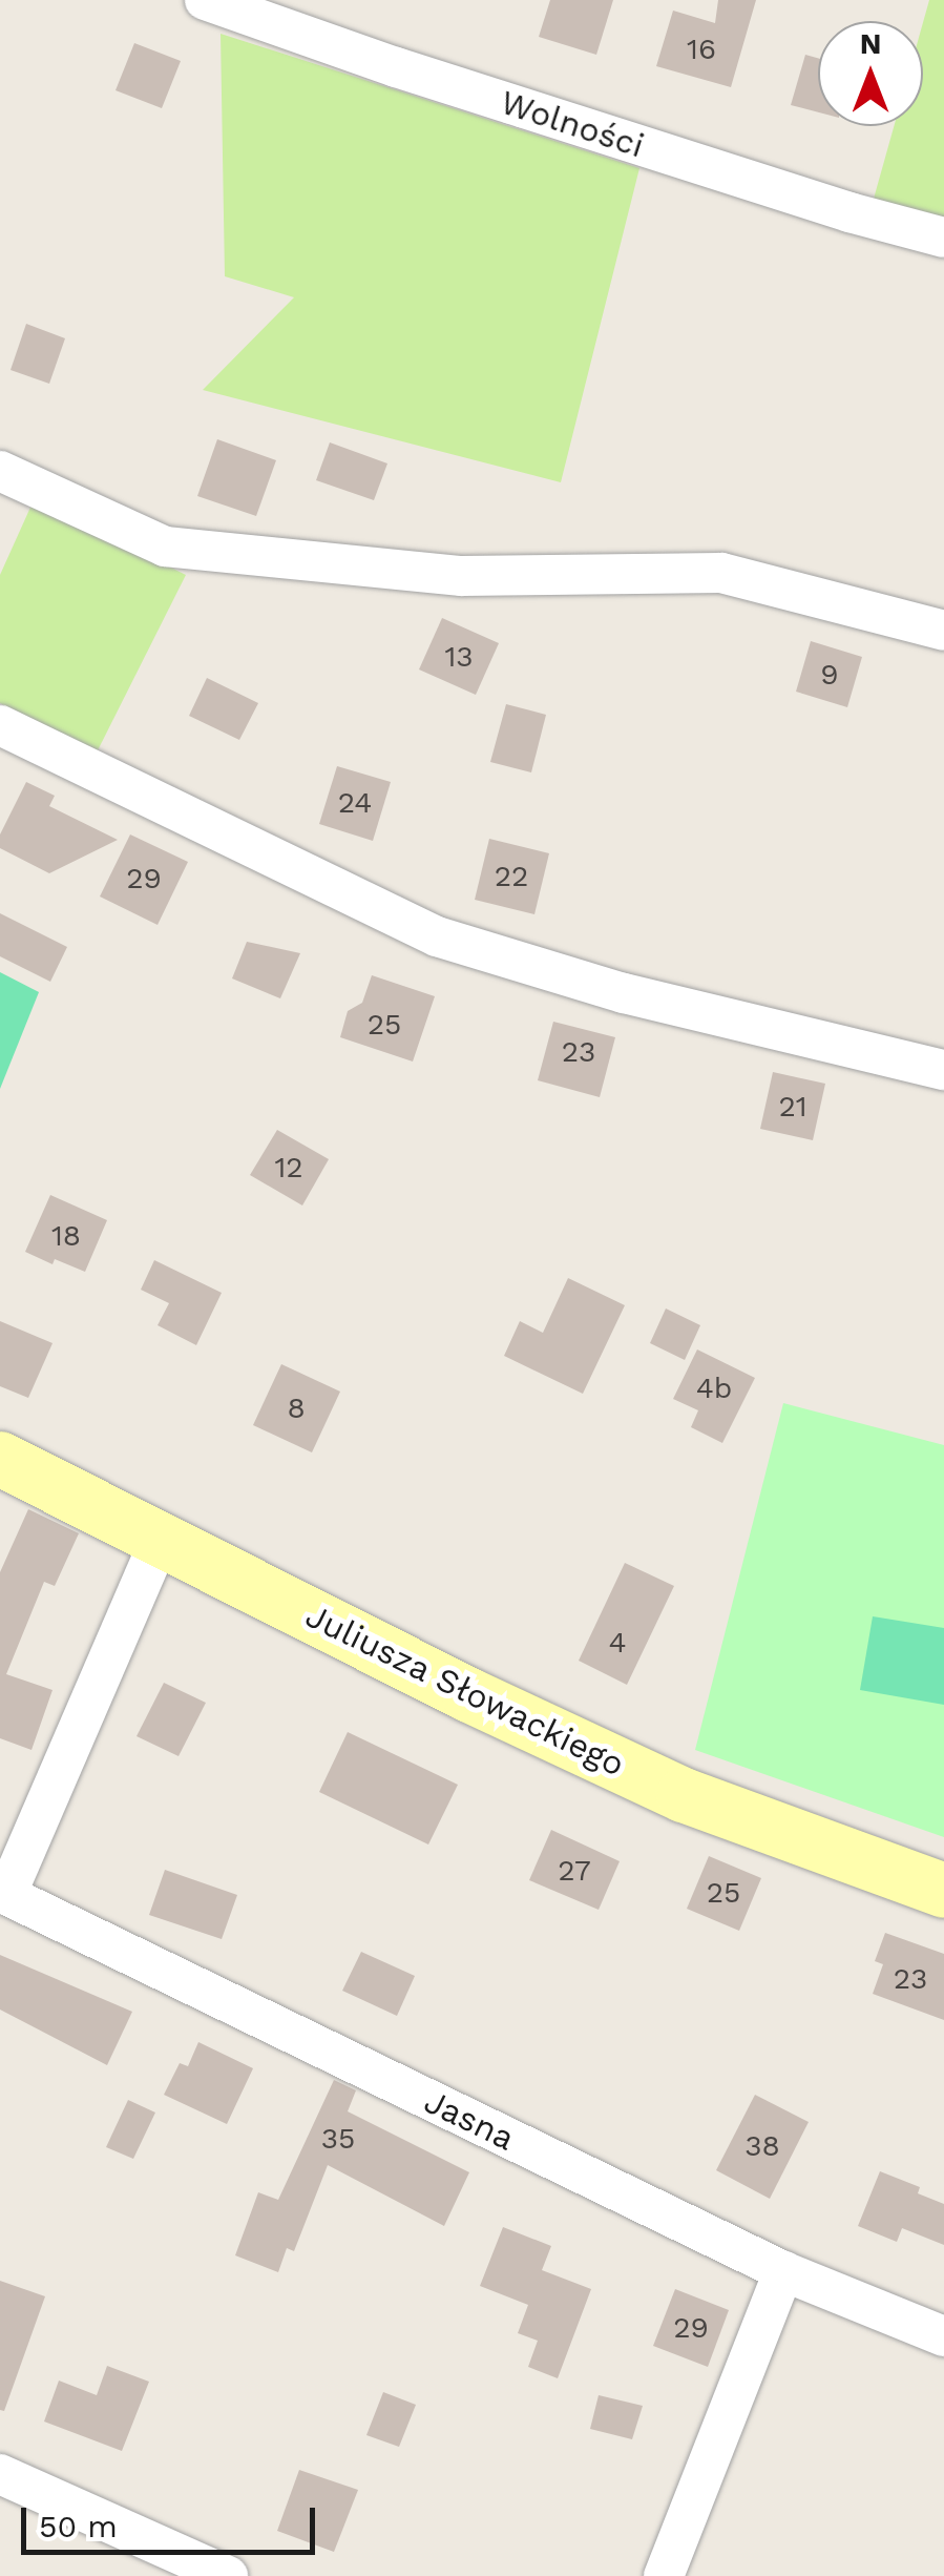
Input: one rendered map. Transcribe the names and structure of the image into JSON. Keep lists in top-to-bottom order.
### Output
{
  "streets": {
    "street": ["Wolności", "Juliusza Słowackiego", "Jasna"]
  },
  "house_numbers": [
    "16",
    "13",
    "9",
    "24",
    "22",
    "29",
    "25",
    "23",
    "21",
    "12",
    "18",
    "4b",
    "8",
    "4",
    "27",
    "25",
    "23",
    "35",
    "38",
    "29"
  ],
  "scale_bar": "50 m",
  "north": "top"
}
